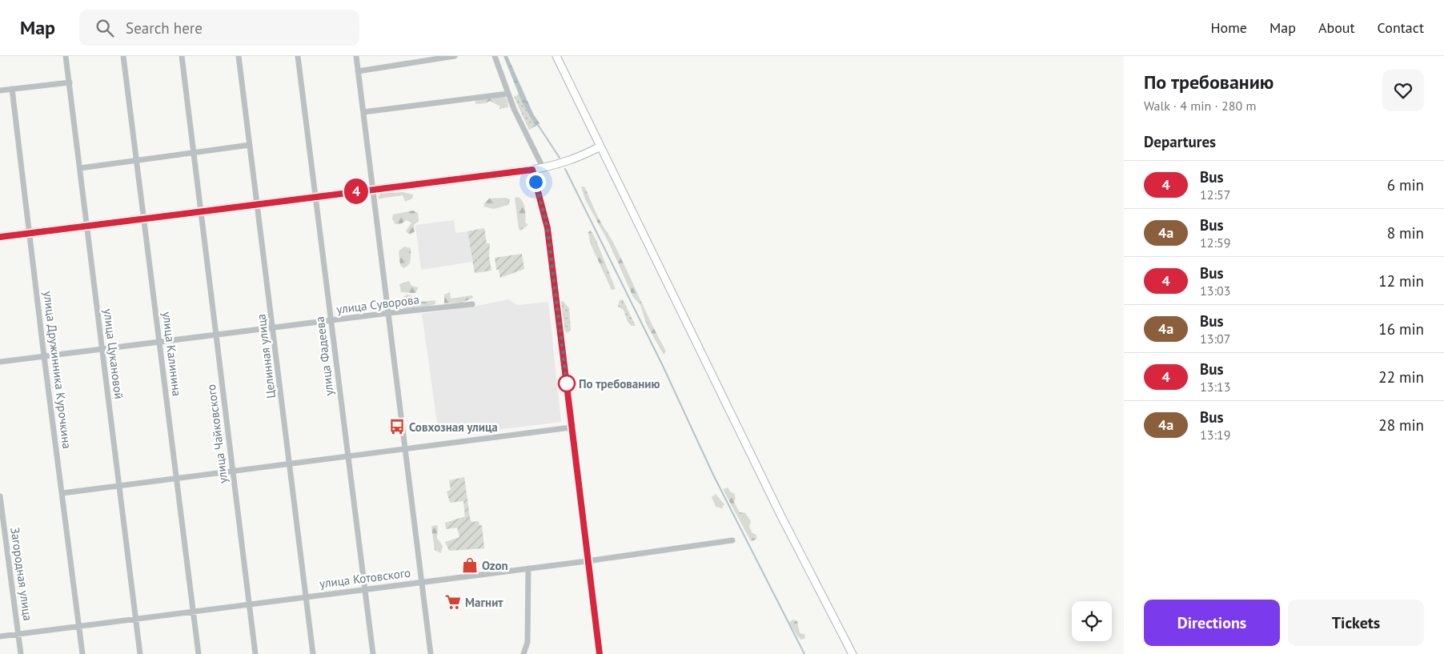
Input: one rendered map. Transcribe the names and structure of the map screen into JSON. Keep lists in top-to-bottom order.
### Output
{
  "streets": {
    "street": [
      "улица Суворова",
      "улица Цукановой",
      "улица Калинина",
      "Целинная улица",
      "улица Фадеева",
      "улица Дружинника Курочкина",
      "улица Чайковского",
      "Загородная улица",
      "улица Котовского"
    ]
  },
  "crossings": [
    ["улица Суворова", "улица Цукановой"],
    ["улица Суворова", "улица Калинина"],
    ["улица Суворова", "Целинная улица"],
    ["улица Суворова", "улица Фадеева"],
    ["улица Суворова", "улица Дружинника Курочкина"],
    ["улица Суворова", "улица Чайковского"],
    ["улица Цукановой", "улица Котовского"],
    ["улица Калинина", "улица Котовского"],
    ["Целинная улица", "улица Котовского"],
    ["улица Фадеева", "улица Котовского"],
    ["улица Дружинника Курочкина", "улица Котовского"],
    ["улица Чайковского", "улица Котовского"],
    ["Загородная улица", "улица Котовского"]
  ],
  "places": {
    "other": ["По требованию"],
    "bus stop": ["Совхозная улица"],
    "shop": ["Ozon"],
    "supermarket": ["Магнит"]
  },
  "lines": ["bus line 4"],
  "page": {
    "header": "Map",
    "search": "Search here",
    "nav": [
      "Home",
      "Map",
      "About",
      "Contact"
    ],
    "on_map": "4",
    "heading": [
      ["По требованию", "Walk · 4 min · 280 m"],
      "Departures"
    ],
    "list": [
      {
        "mark": "4",
        "name": "Bus",
        "note": "12:57",
        "value": "6 min"
      },
      {
        "mark": "4а",
        "name": "Bus",
        "note": "12:59",
        "value": "8 min"
      },
      {
        "mark": "4",
        "name": "Bus",
        "note": "13:03",
        "value": "12 min"
      },
      {
        "mark": "4а",
        "name": "Bus",
        "note": "13:07",
        "value": "16 min"
      },
      {
        "mark": "4",
        "name": "Bus",
        "note": "13:13",
        "value": "22 min"
      },
      {
        "mark": "4а",
        "name": "Bus",
        "note": "13:19",
        "value": "28 min"
      }
    ],
    "buttons": ["Directions", "Tickets"]
  }
}
